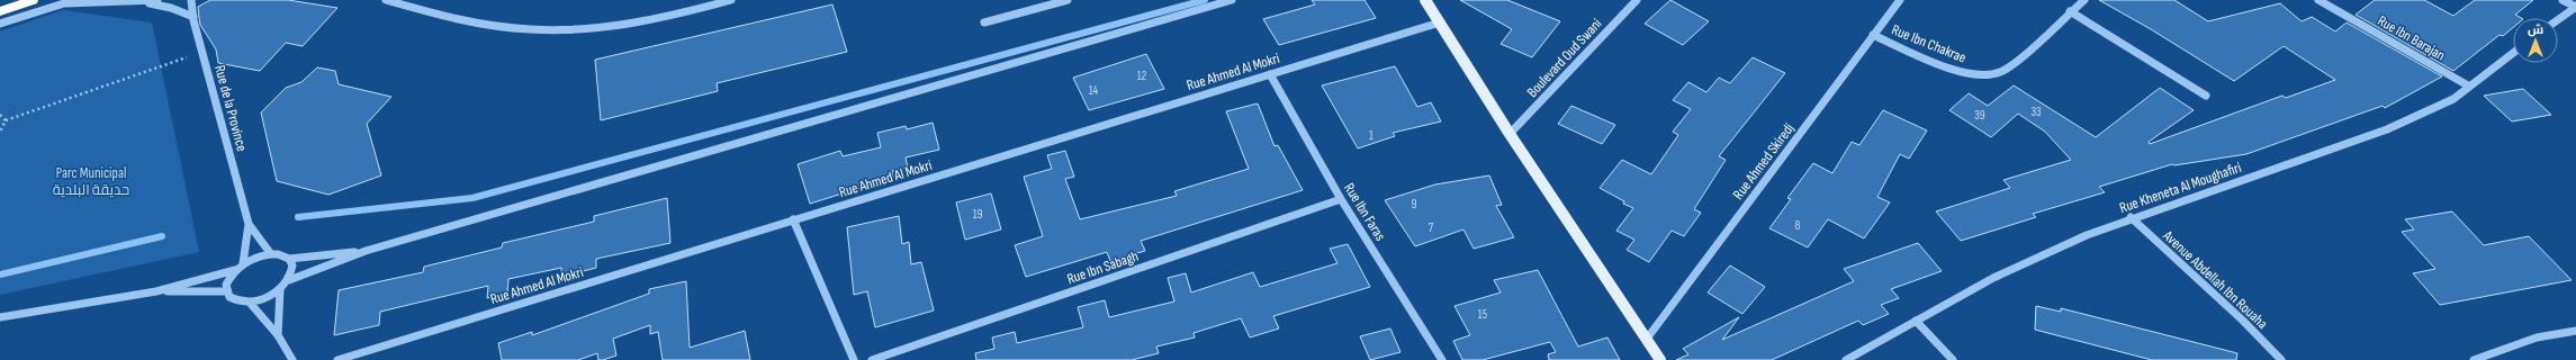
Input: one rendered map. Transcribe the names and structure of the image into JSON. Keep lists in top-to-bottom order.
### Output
{
  "streets": {
    "street": [
      "Rue Ibn Barajan",
      "Rue Ibn Chakrae",
      "Boulevard Oud Swani",
      "Rue Ahmed Al Mokri",
      "Rue de la Province",
      "Rue Ahmed Skiredj",
      "Rue Kheneta Al Moughafiri",
      "Rue Ibn Faras",
      "Rue Ibn Sabagh",
      "Avenue Abdellah Ibn Rouaha"
    ]
  },
  "crossings": [
    ["Rue Ibn Barajan", "Rue Kheneta Al Moughafiri"],
    ["Rue Ibn Chakrae", "Rue Ahmed Skiredj"],
    ["Rue Ahmed Al Mokri", "Rue Ibn Faras"],
    ["Rue Kheneta Al Moughafiri", "Avenue Abdellah Ibn Rouaha"],
    ["Rue Ibn Faras", "Rue Ibn Sabagh"]
  ],
  "parks": ["Parc Municipal حديقة البلدية"],
  "house_numbers": [
    "12",
    "14",
    "33",
    "39",
    "1",
    "9",
    "19",
    "8",
    "7",
    "15"
  ],
  "north": "top"
}
